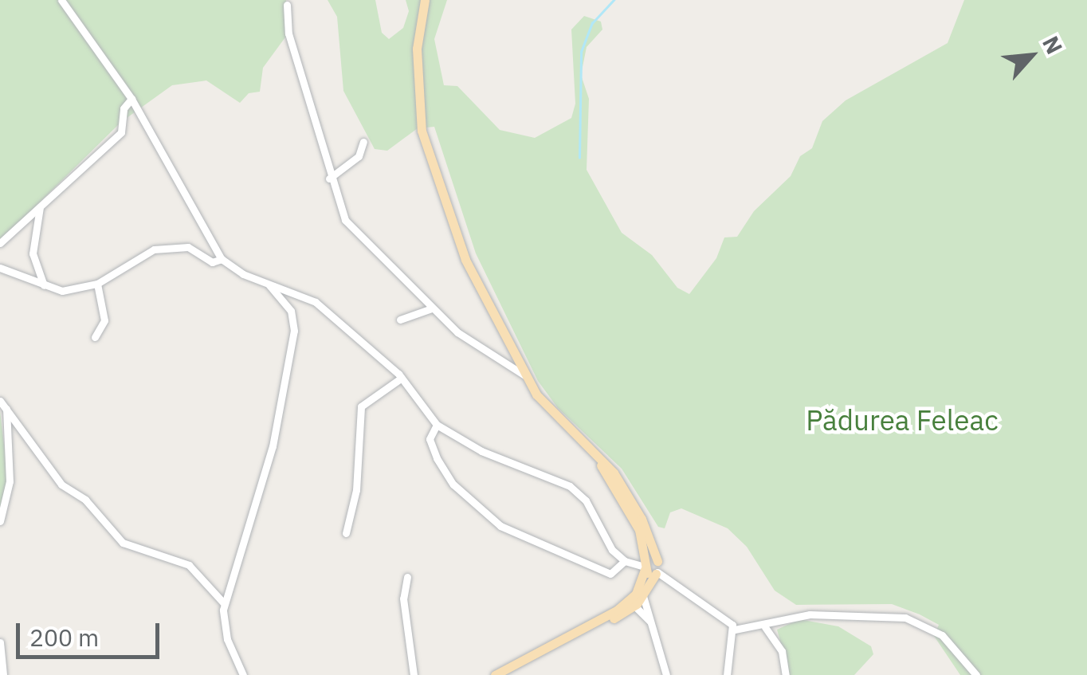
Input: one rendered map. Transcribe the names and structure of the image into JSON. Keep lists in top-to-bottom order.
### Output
{
  "parks": ["Pădurea Feleac"],
  "scale_bar": "200 m",
  "north": "top right"
}
